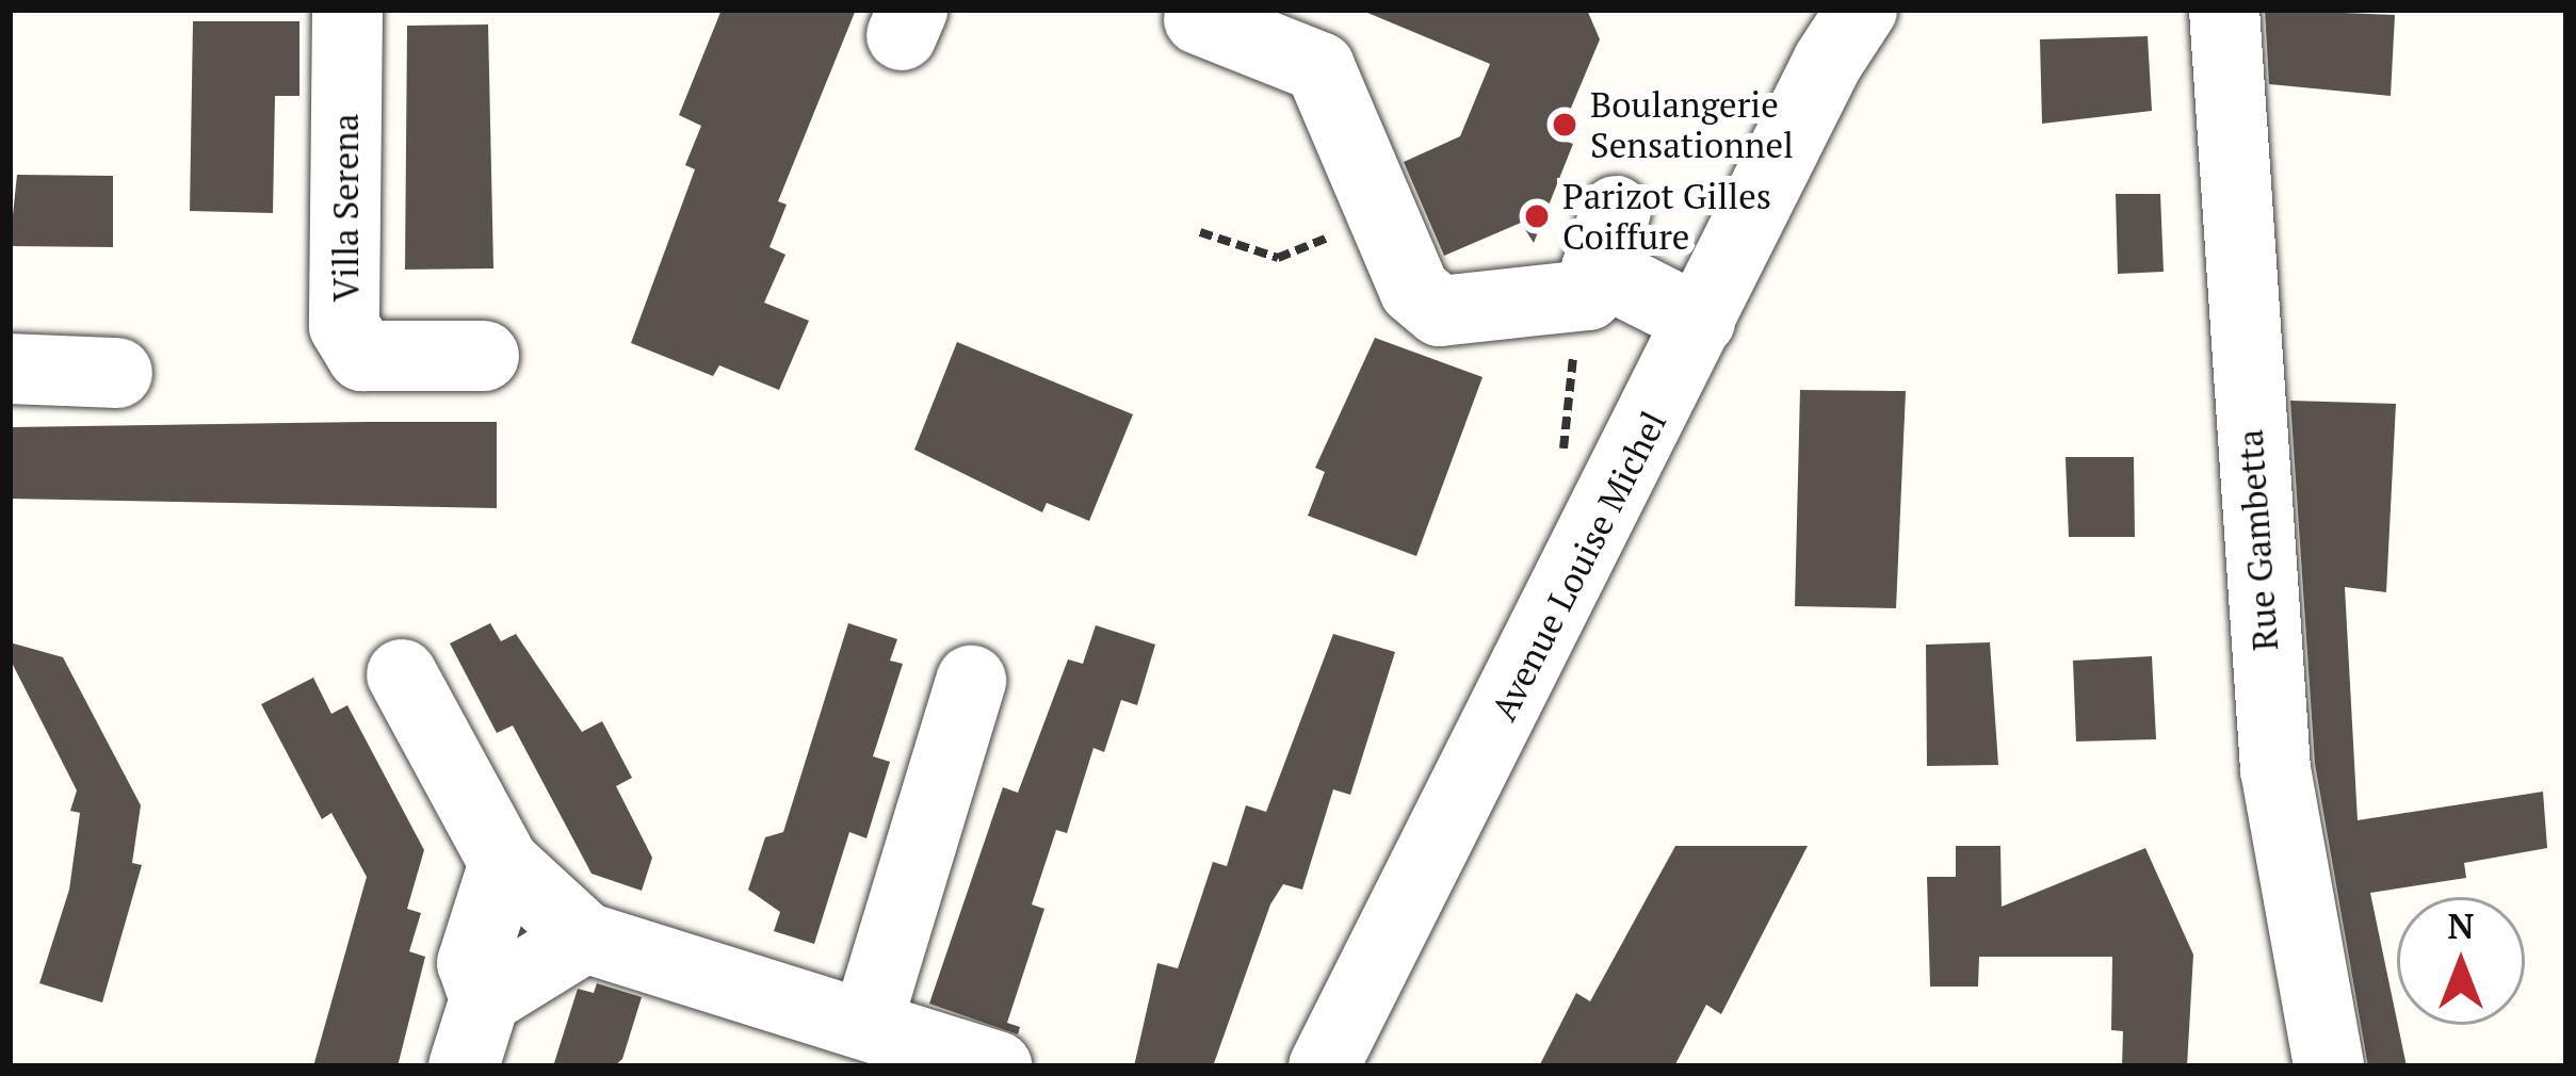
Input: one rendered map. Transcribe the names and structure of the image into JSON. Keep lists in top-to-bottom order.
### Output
{
  "streets": {
    "street": ["Villa Serena", "Rue Gambetta", "Avenue Louise Michel"]
  },
  "places": ["Boulangerie Sensationnel", "Parizot Gilles Coiffure"],
  "north": "top"
}
